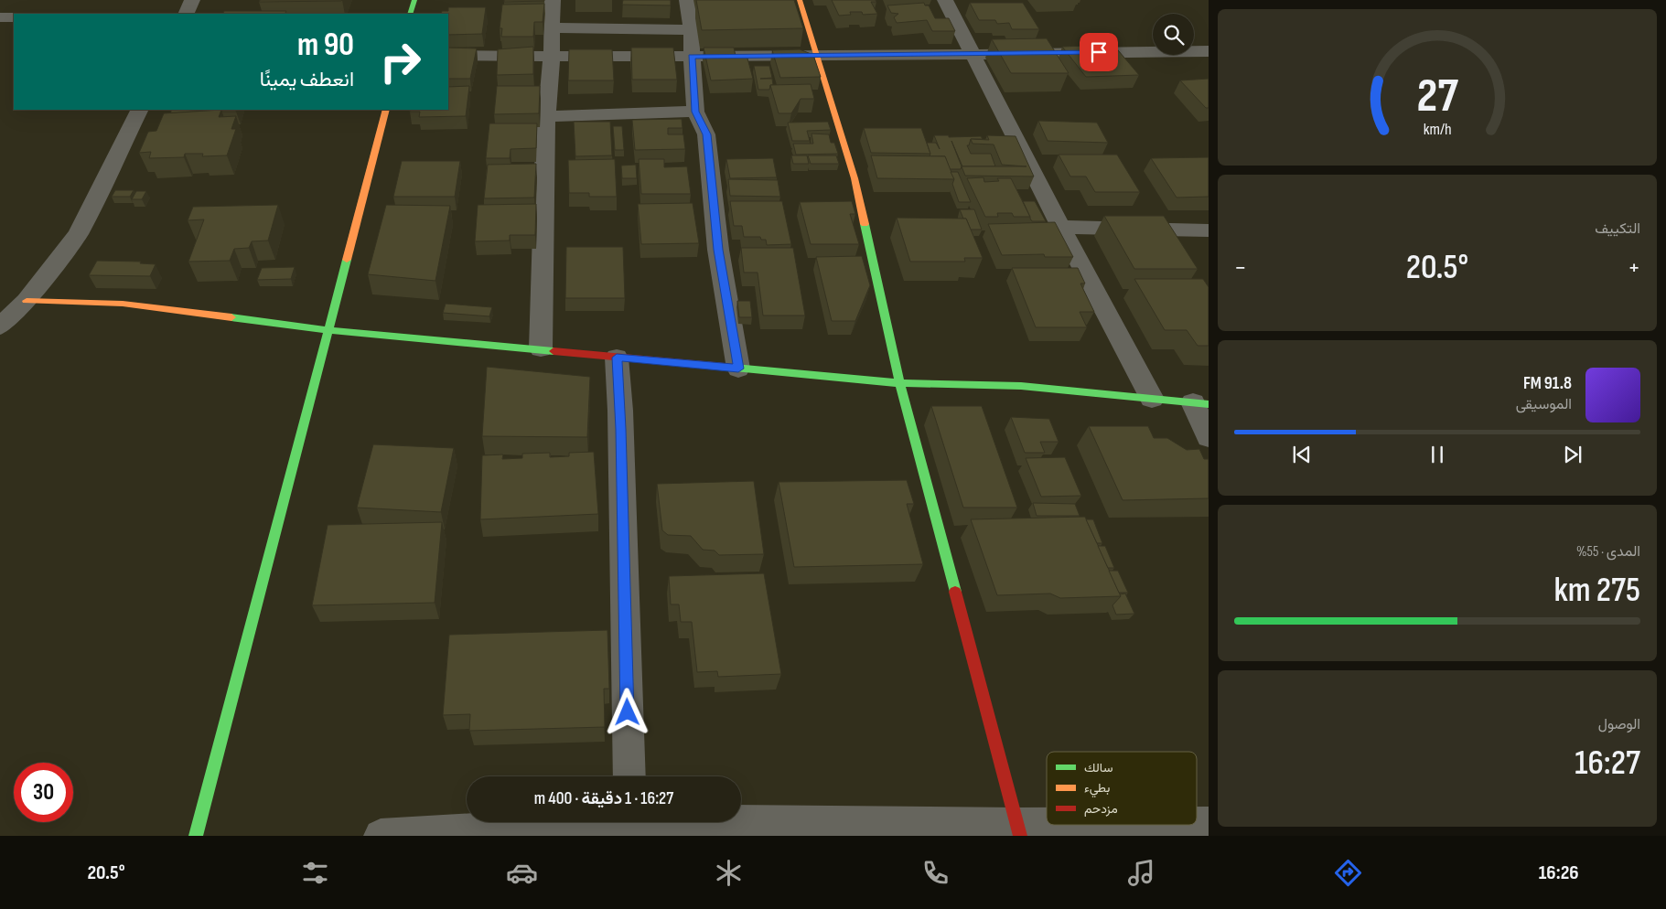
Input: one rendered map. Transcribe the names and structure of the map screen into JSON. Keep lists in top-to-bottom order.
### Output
{
  "legend": ["سالك", "بطيء", "مزدحم"],
  "page": {
    "turn": ["90 m", "انعطف يمينًا"],
    "tile": [
      "التكييف",
      ["المدى · 55%", "275 km"],
      ["الوصول", "16:27"]
    ],
    "heat": ["−", "20.5°", "+"],
    "song": ["91.8 FM", "الموسيقى"],
    "limit": "30",
    "trip": "16:27 · 1 دقيقة · 400 m",
    "tabs": ["16:26", "20.5°"],
    "gauge": ["27", "km/h"]
  }
}
